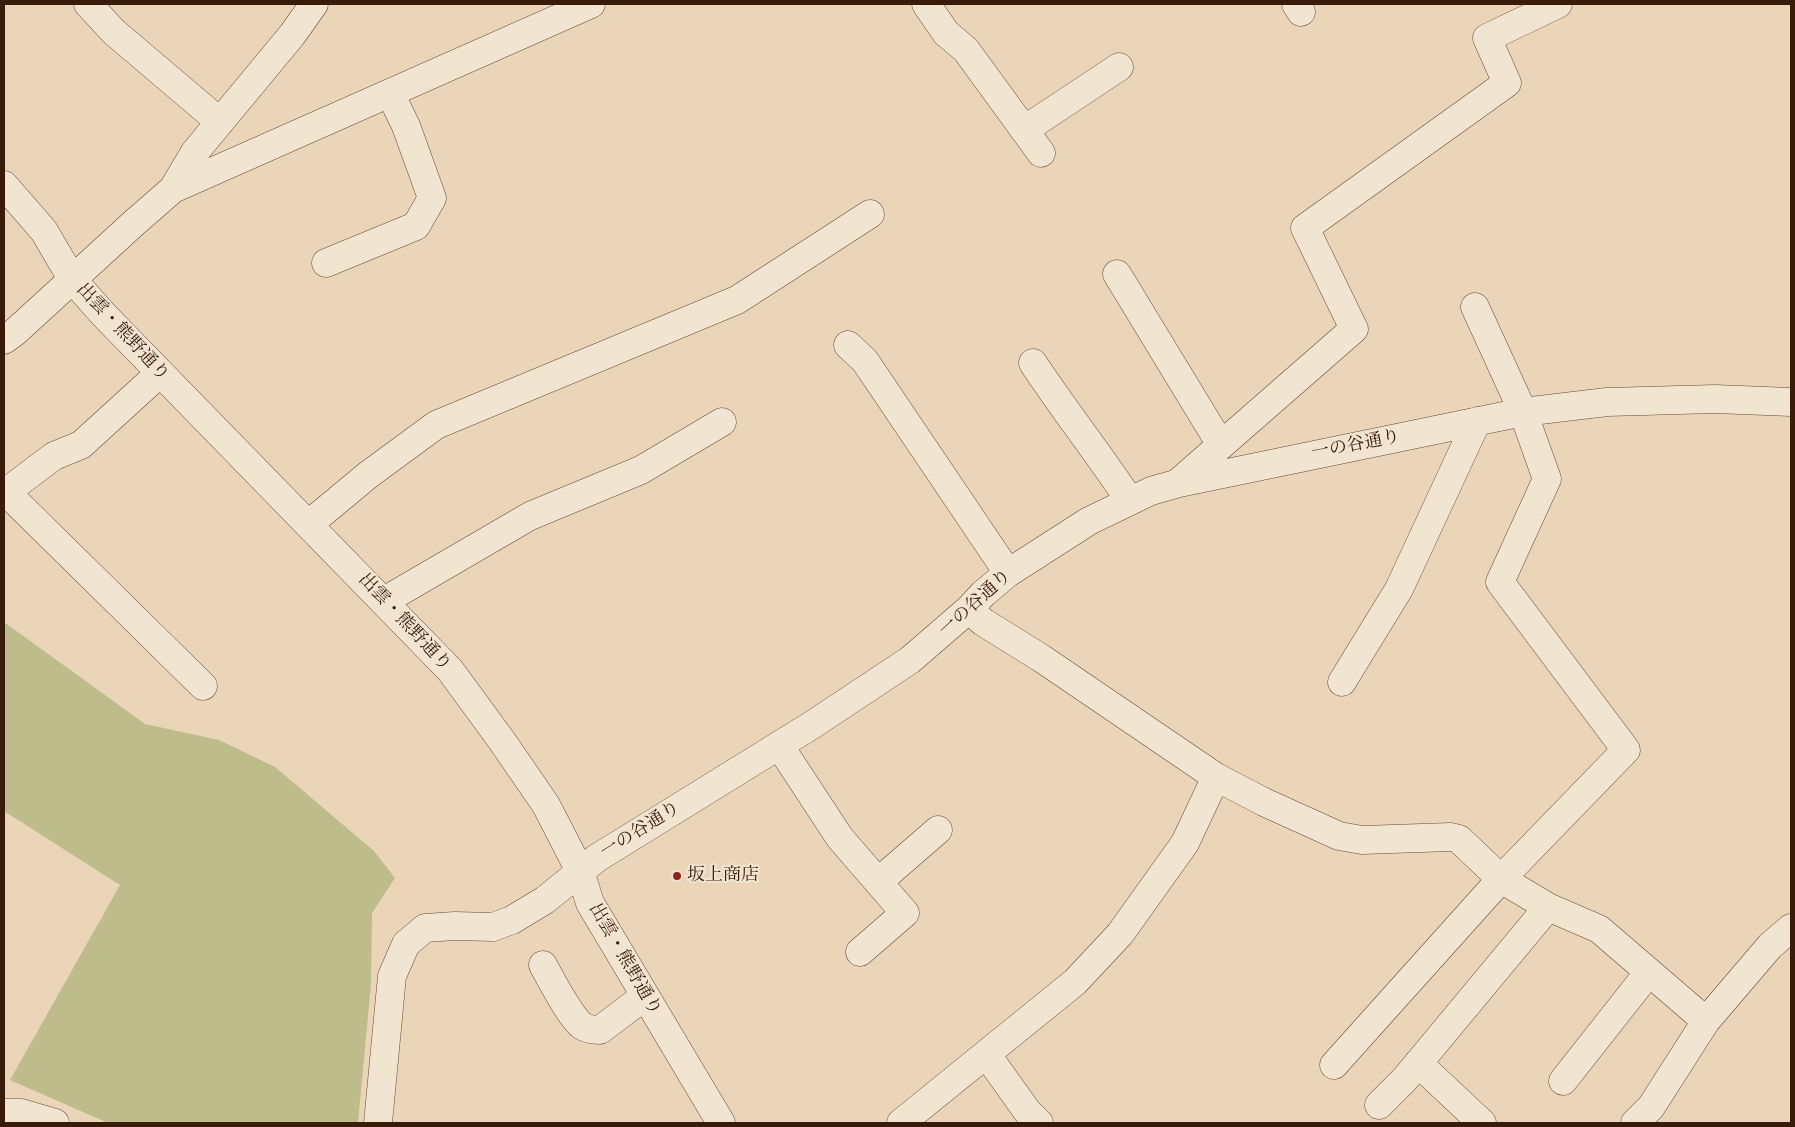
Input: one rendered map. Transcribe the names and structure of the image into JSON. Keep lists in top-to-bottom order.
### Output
{
  "streets": {
    "street": ["出雲・熊野通り", "一の谷通り"]
  },
  "crossings": [
    ["出雲・熊野通り", "一の谷通り"]
  ],
  "places": ["坂上商店"]
}
